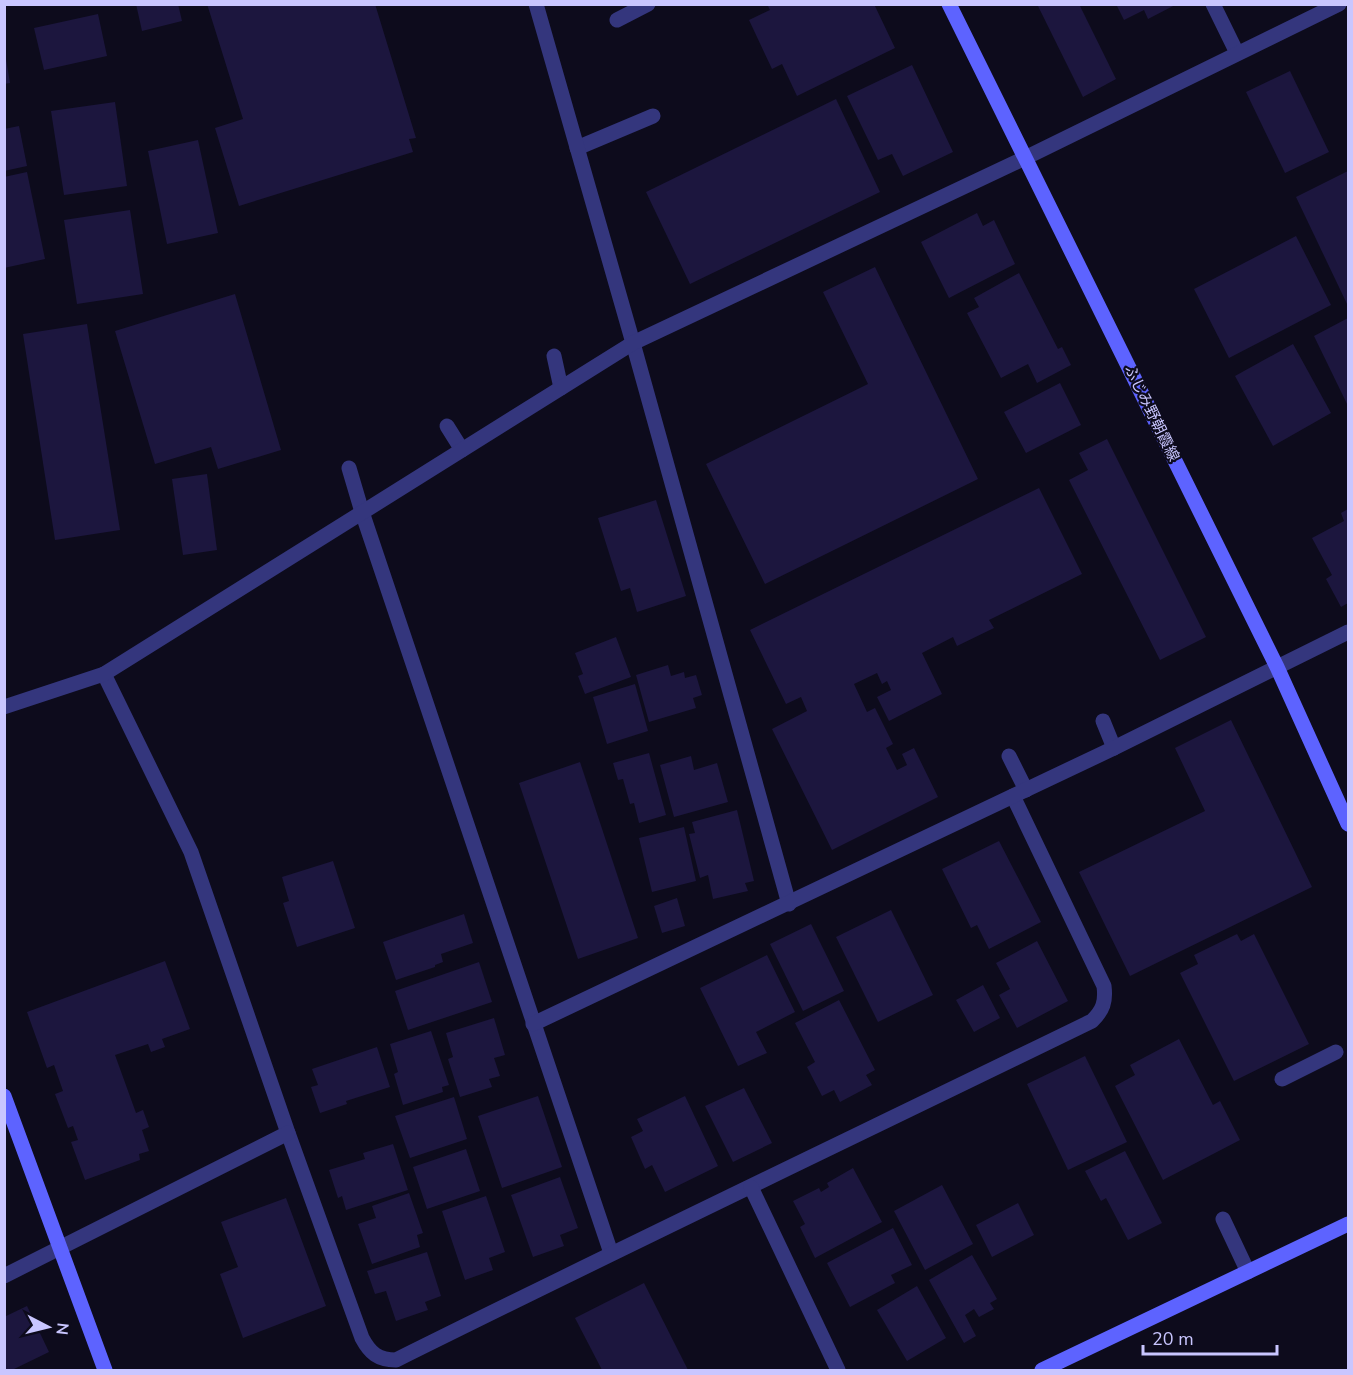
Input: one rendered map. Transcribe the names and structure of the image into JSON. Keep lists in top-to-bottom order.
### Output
{
  "streets": {
    "main road": ["ふじみ野朝霞線"]
  },
  "scale_bar": "20 m",
  "north": "right"
}
